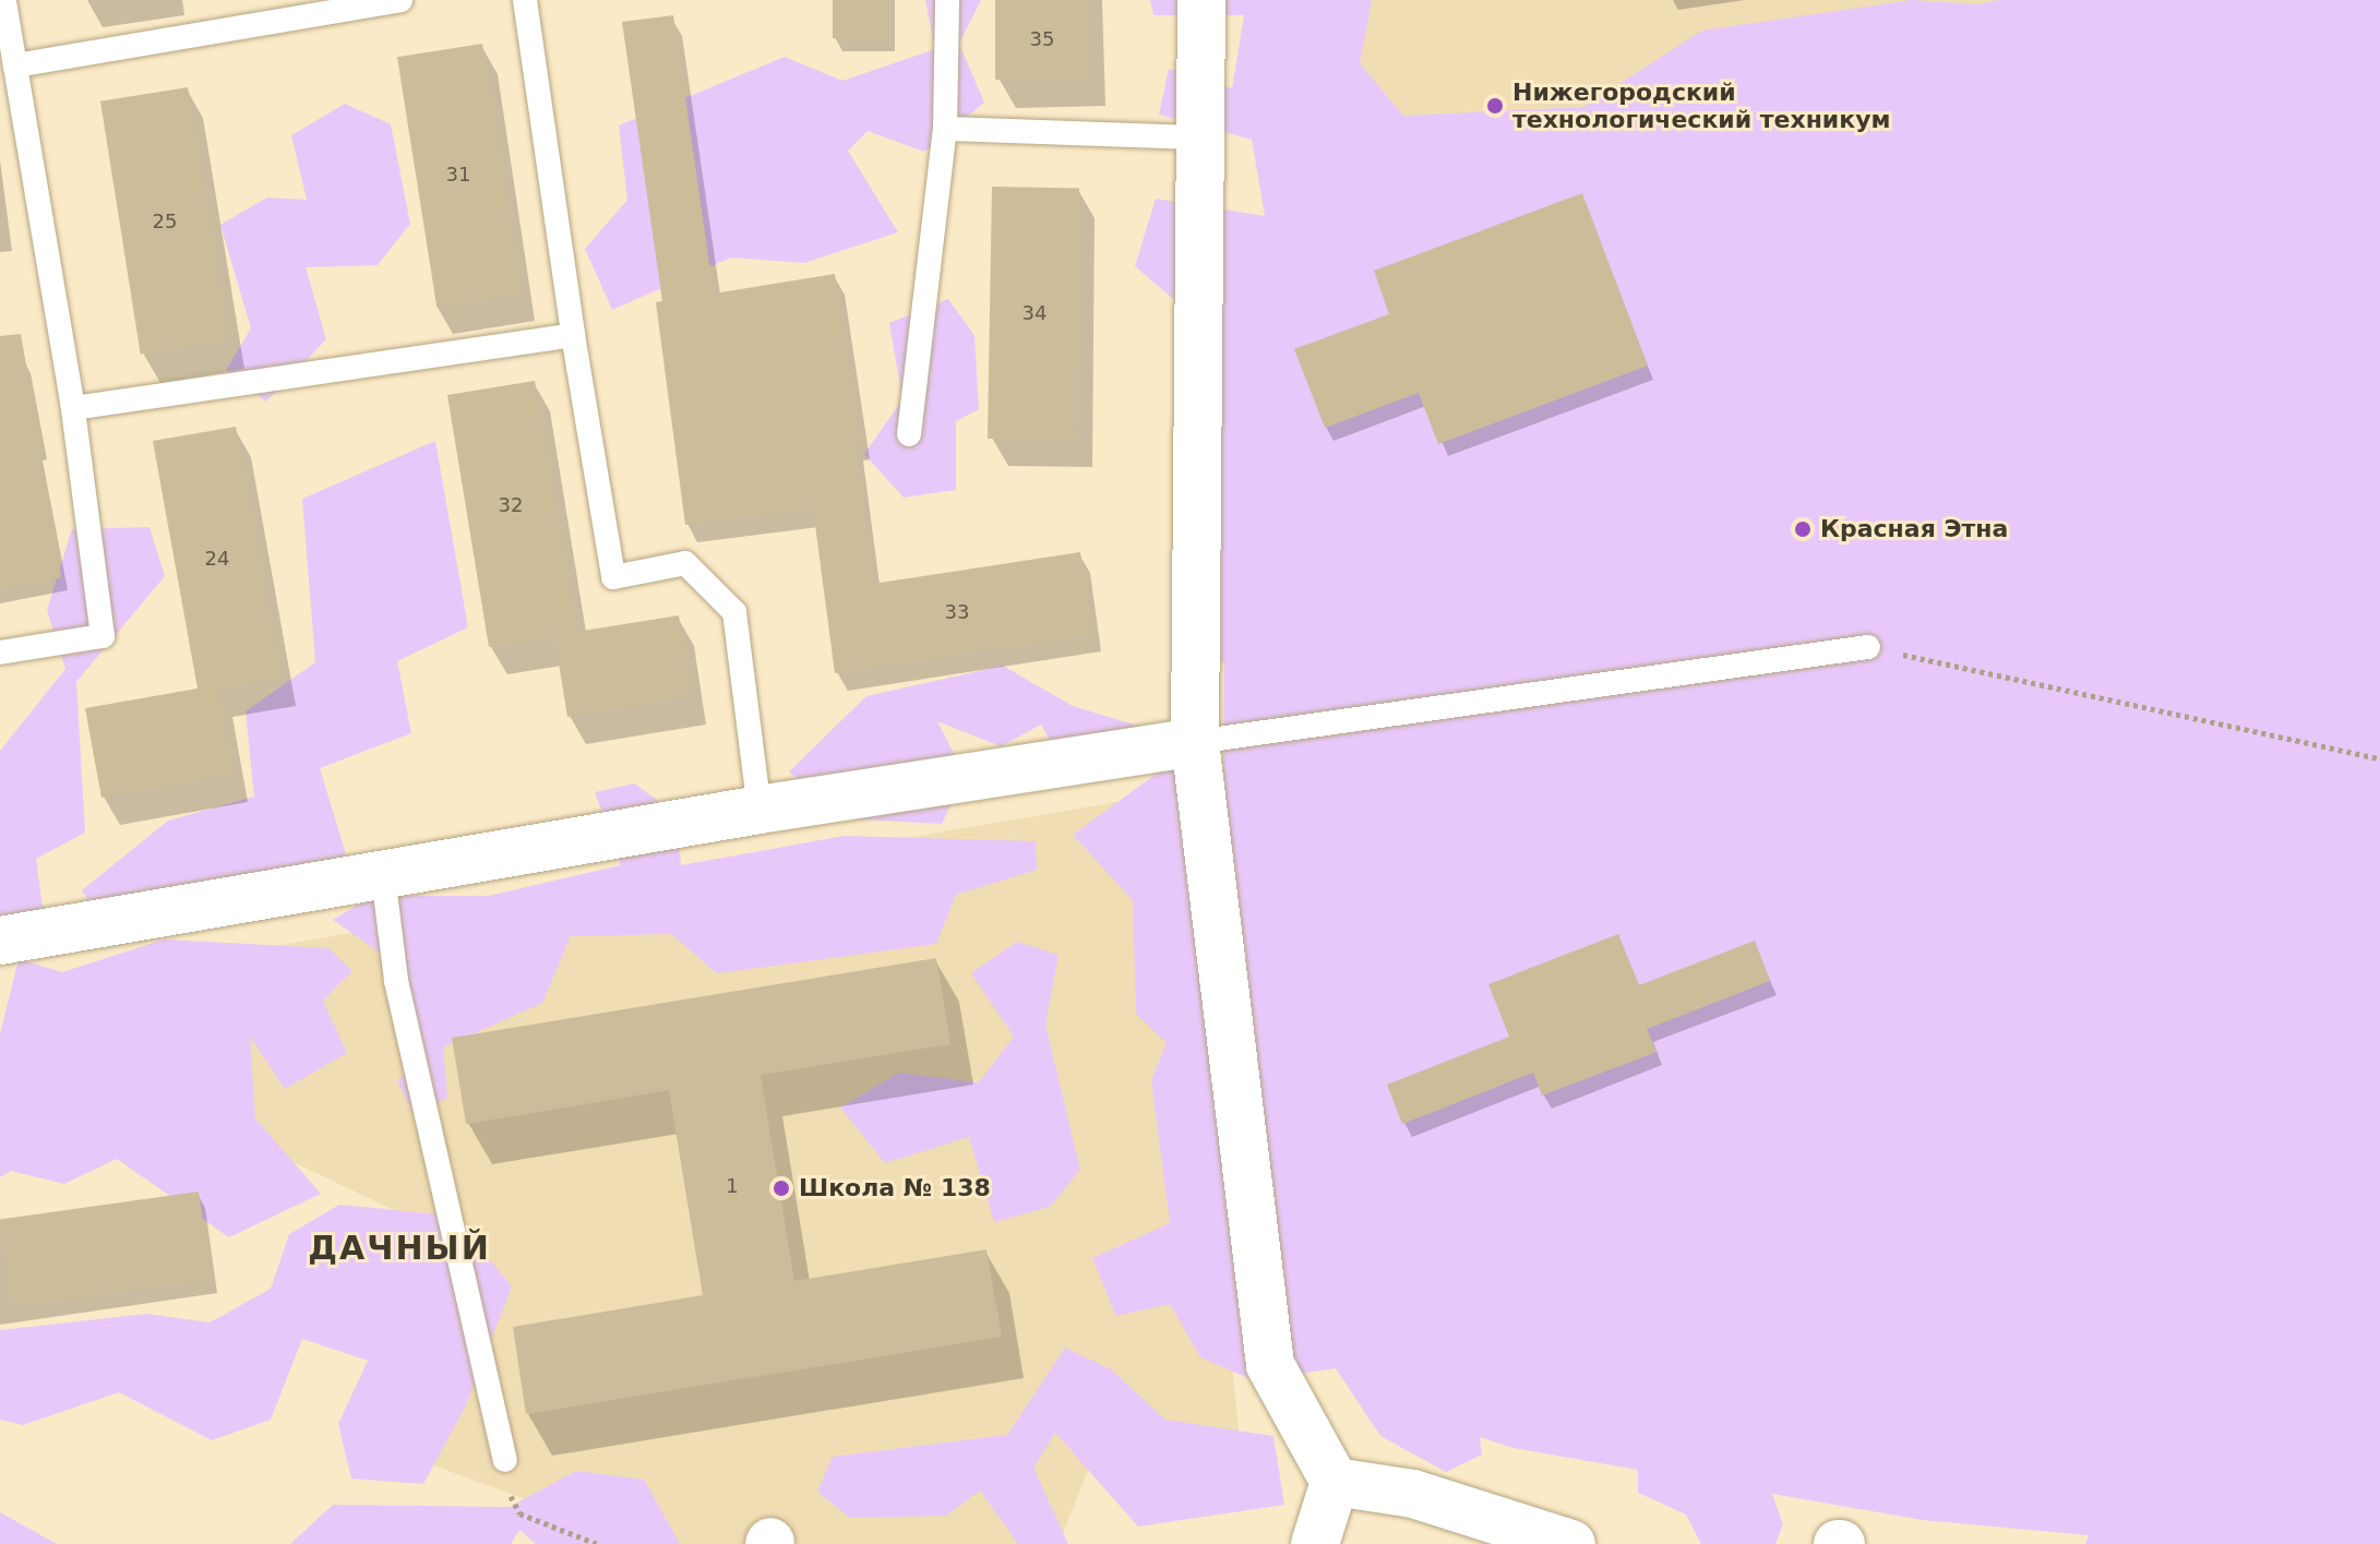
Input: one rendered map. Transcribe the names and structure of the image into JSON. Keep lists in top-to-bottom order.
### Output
{
  "districts": ["ДАЧНЫЙ"],
  "places": ["Нижегородский технологический техникум", "Красная Этна", "Школа № 138"],
  "house_numbers": [
    "35",
    "31",
    "25",
    "34",
    "32",
    "24",
    "33",
    "1"
  ]
}
